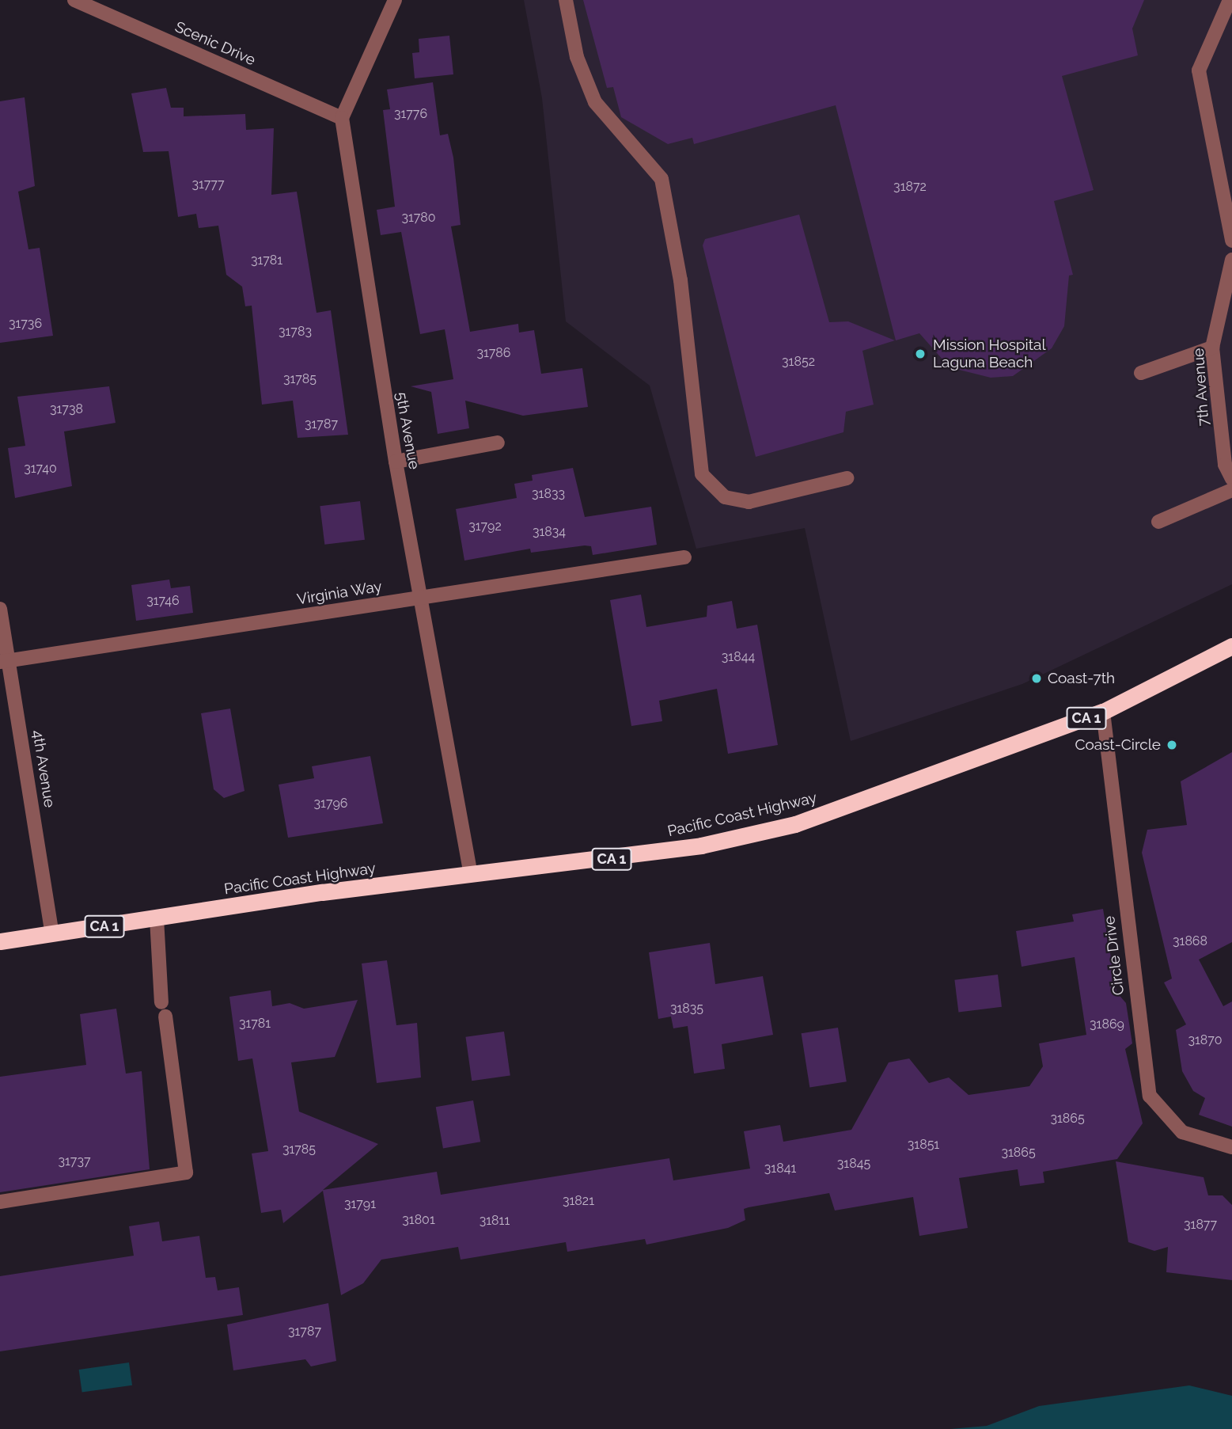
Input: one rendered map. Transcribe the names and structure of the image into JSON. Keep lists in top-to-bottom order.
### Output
{
  "streets": {
    "highway": ["CA 1", "Pacific Coast Highway"],
    "street": [
      "Scenic Drive",
      "7th Avenue",
      "5th Avenue",
      "Virginia Way",
      "4th Avenue",
      "Circle Drive"
    ]
  },
  "crossings": [
    ["Scenic Drive", "5th Avenue"],
    ["5th Avenue", "Virginia Way"],
    ["5th Avenue", "Pacific Coast Highway"],
    ["Virginia Way", "4th Avenue"],
    ["4th Avenue", "Pacific Coast Highway"],
    ["Pacific Coast Highway", "Circle Drive"]
  ],
  "places": ["Mission Hospital Laguna Beach", "Coast-7th", "Coast-Circle"],
  "house_numbers": [
    "31776",
    "31777",
    "31872",
    "31780",
    "31781",
    "31736",
    "31783",
    "31786",
    "31852",
    "31785",
    "31738",
    "31787",
    "31740",
    "31833",
    "31792",
    "31834",
    "31746",
    "31844",
    "31796",
    "31868",
    "31835",
    "31781",
    "31869",
    "31870",
    "31865",
    "31851",
    "31785",
    "31865",
    "31737",
    "31845",
    "31841",
    "31821",
    "31791",
    "31801",
    "31811",
    "31877",
    "31787"
  ]
}
